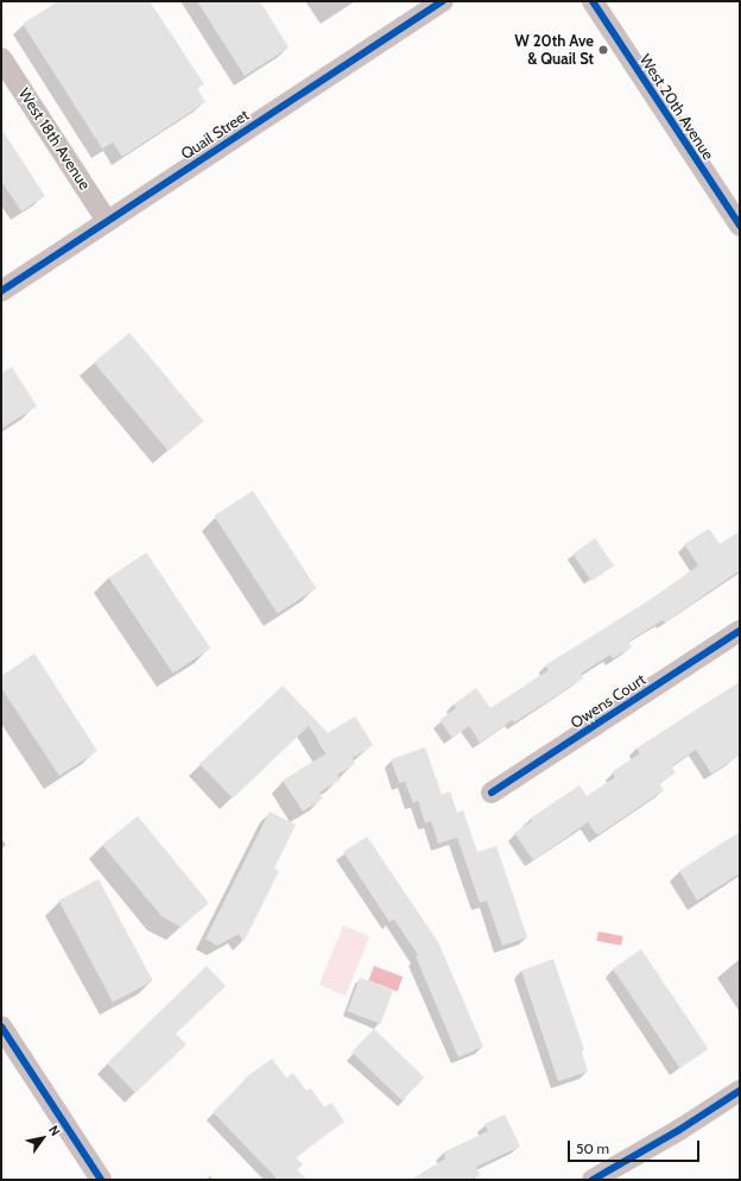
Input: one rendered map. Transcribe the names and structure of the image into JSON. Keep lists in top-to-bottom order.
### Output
{
  "streets": {
    "street": [
      "West 20th Avenue",
      "Quail Street",
      "West 18th Avenue",
      "Owens Court"
    ]
  },
  "crossings": [
    ["Quail Street", "West 18th Avenue"]
  ],
  "places": ["W 20th Ave & Quail St"],
  "scale_bar": "50 m",
  "north": "top right"
}
